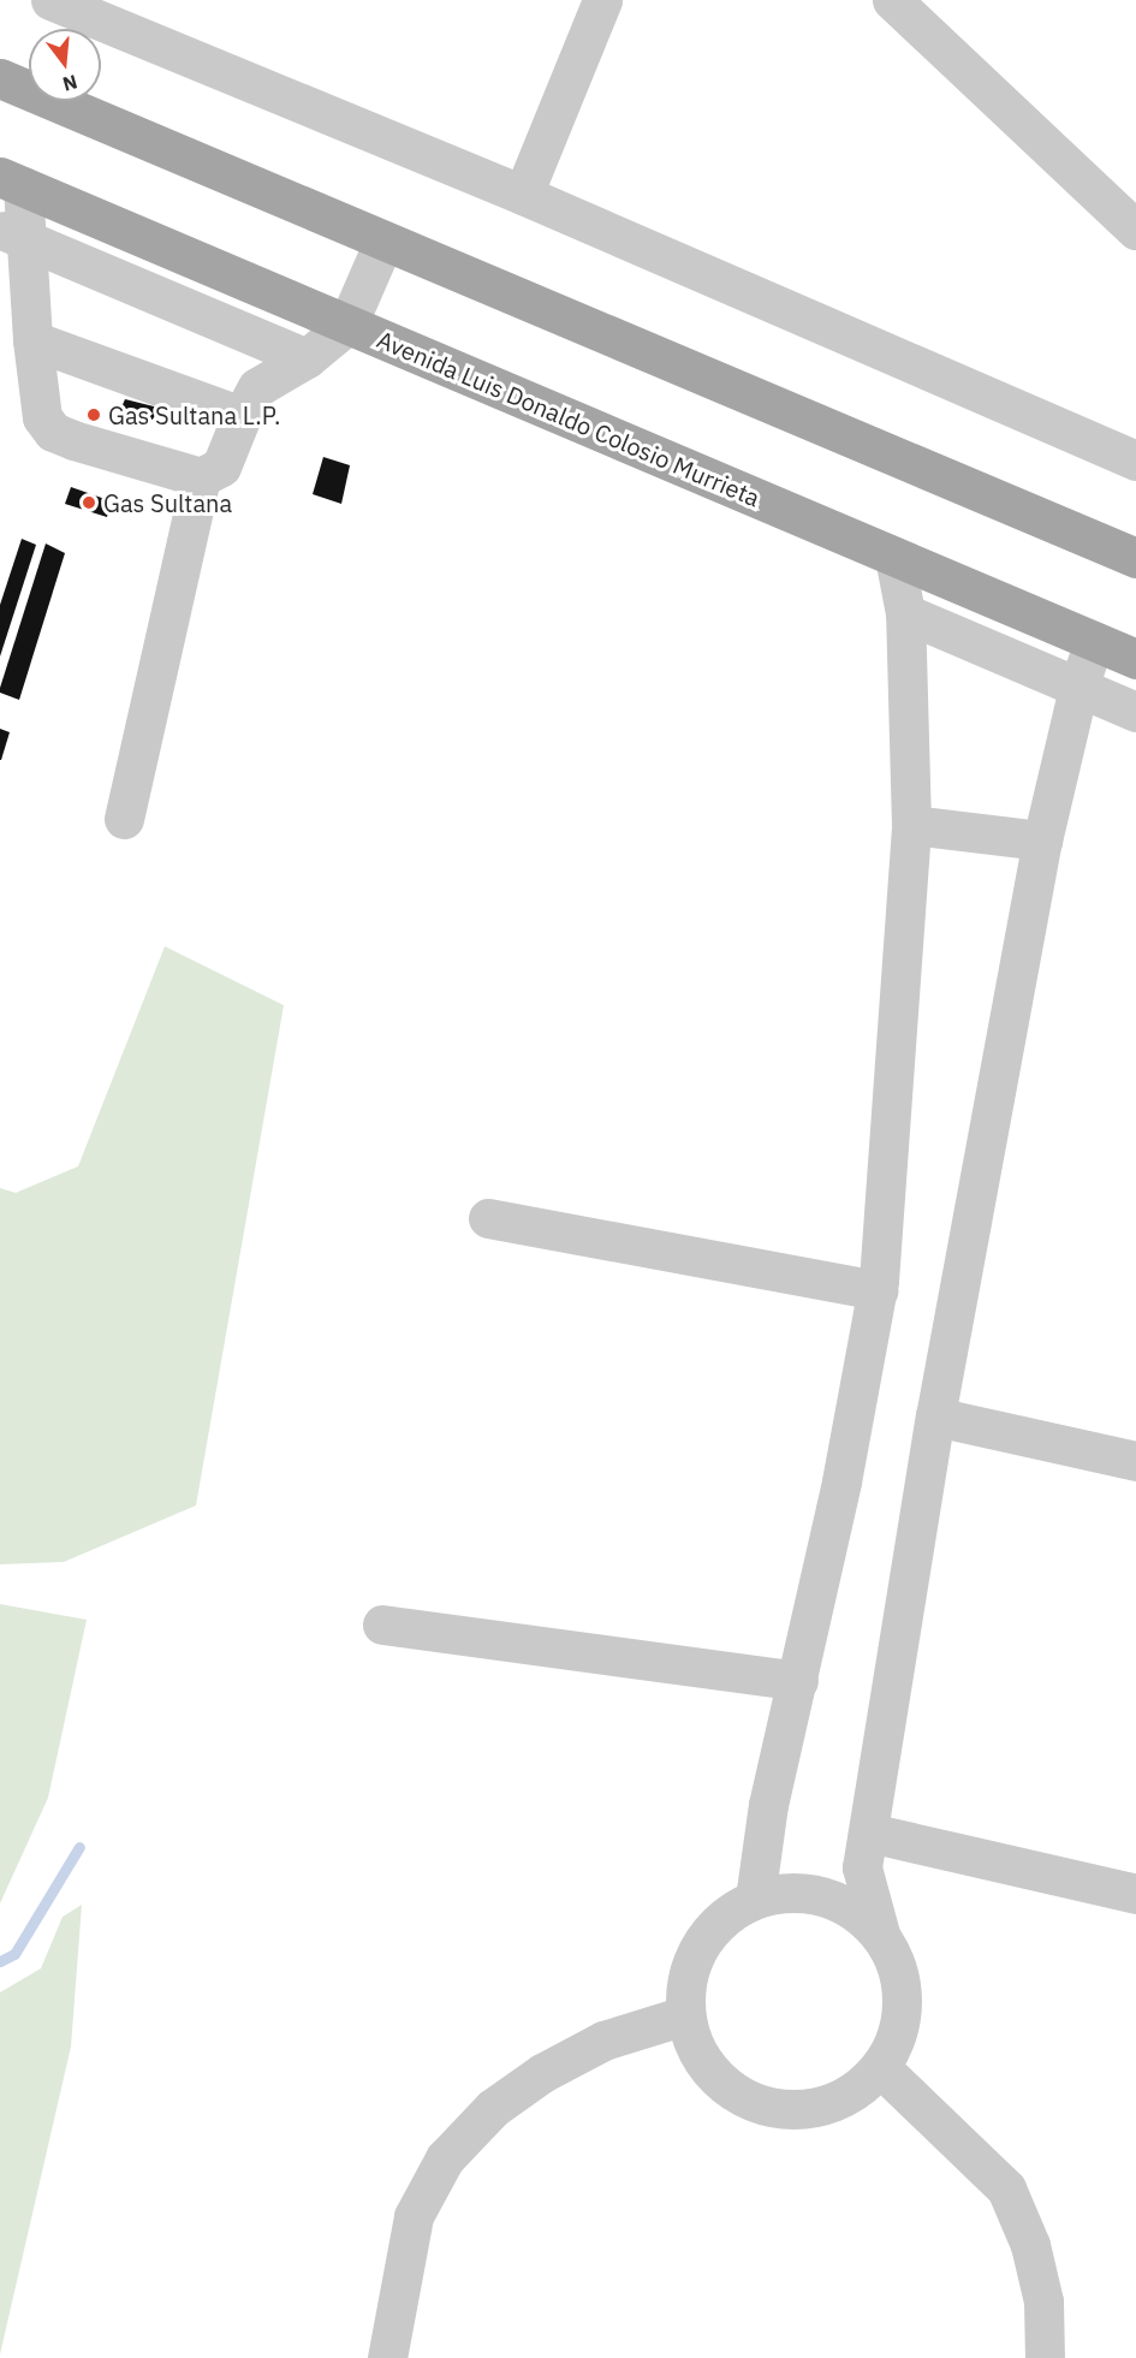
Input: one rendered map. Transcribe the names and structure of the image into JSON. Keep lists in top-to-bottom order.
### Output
{
  "streets": {
    "main road": ["Avenida Luis Donaldo Colosio Murrieta"]
  },
  "places": ["Gas Sultana L.P.", "Gas Sultana"],
  "north": "bottom"
}
